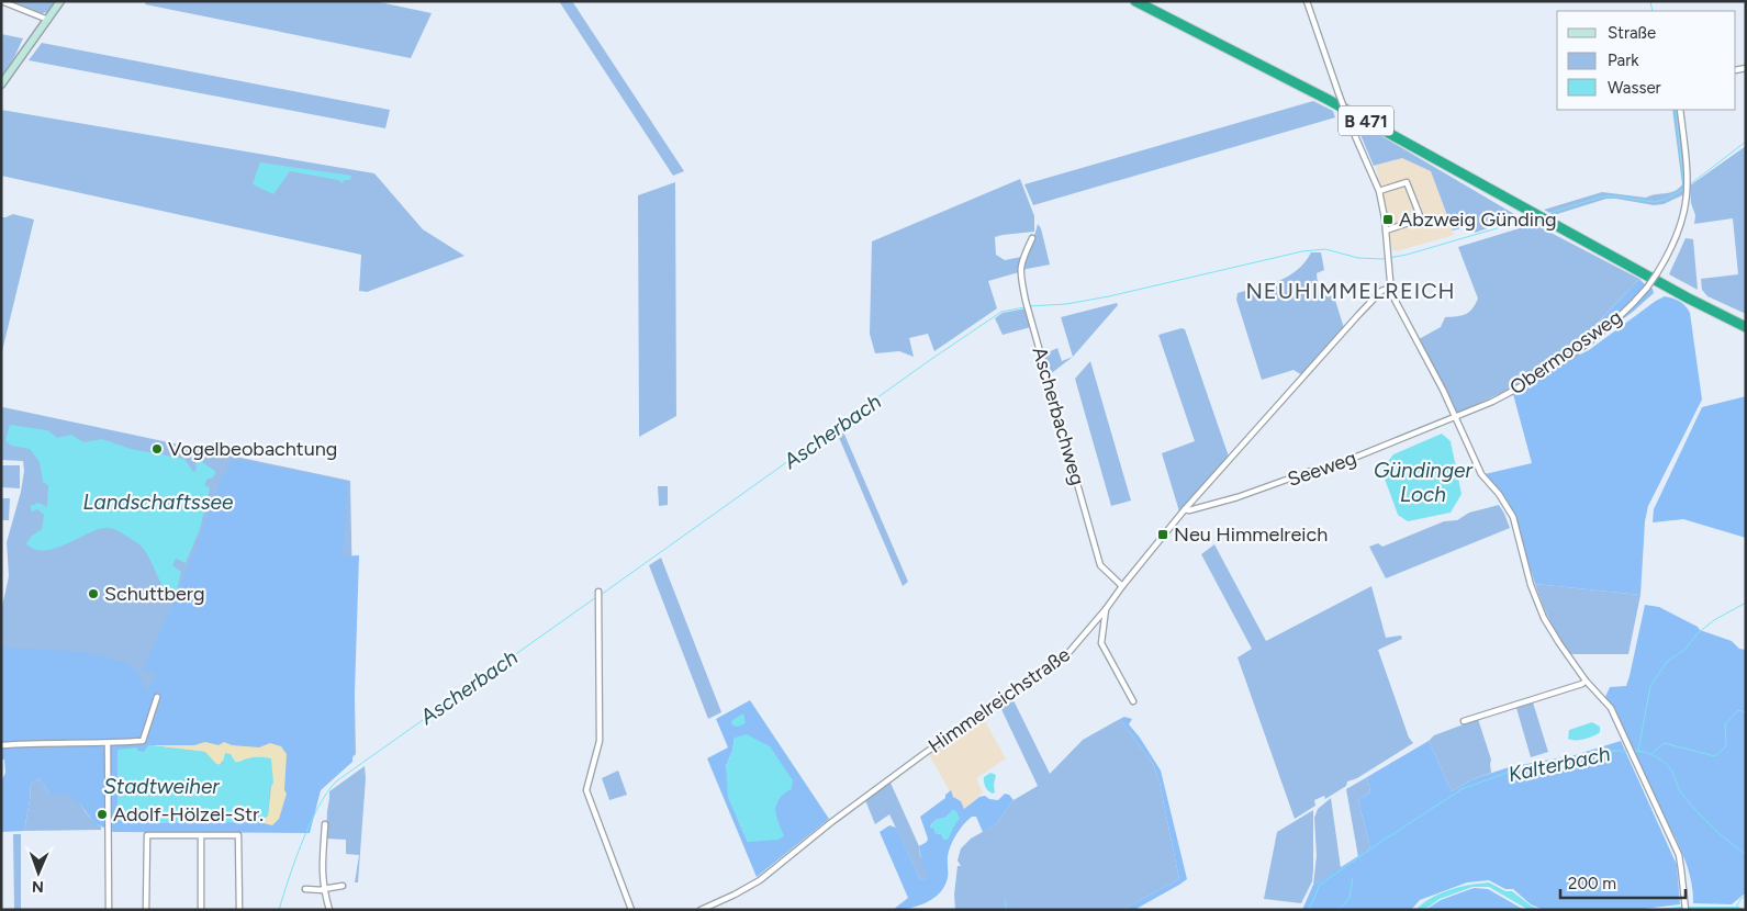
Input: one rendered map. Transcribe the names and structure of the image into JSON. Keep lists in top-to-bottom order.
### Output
{
  "streets": {
    "highway": ["B 471"],
    "street": [
      "Obermoosweg",
      "Ascherbachweg",
      "Seeweg",
      "Himmelreichstraße"
    ]
  },
  "crossings": [
    ["Obermoosweg", "Seeweg"],
    ["Ascherbachweg", "Himmelreichstraße"],
    ["Seeweg", "Himmelreichstraße"]
  ],
  "districts": ["NEUHIMMELREICH"],
  "water": [
    "Ascherbach",
    "Gündinger Loch",
    "Landschaftssee",
    "Kalterbach",
    "Stadtweiher"
  ],
  "places": {
    "transit": ["Abzweig Günding", "Neu Himmelreich"],
    "other": ["Vogelbeobachtung", "Schuttberg", "Adolf-Hölzel-Str."]
  },
  "legend": ["Straße", "Park", "Wasser"],
  "scale_bar": "200 m",
  "north": "bottom"
}
